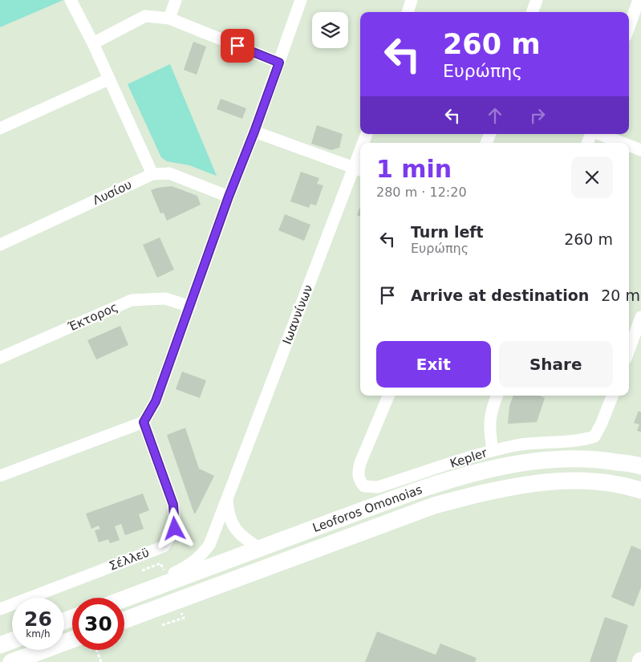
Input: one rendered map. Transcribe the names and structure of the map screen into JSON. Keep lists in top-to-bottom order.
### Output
{
  "streets": {
    "main road": ["Leoforos Omonoias"],
    "street": [
      "Λυσίου",
      "Ιωαννίνων",
      "Έκτορος",
      "Kepler",
      "Σέλλεϋ"
    ]
  },
  "crossings": [
    ["Ιωαννίνων", "Leoforos Omonoias"]
  ],
  "page": {
    "turn": ["260 m", "Ευρώπης"],
    "heading": ["1 min", "280 m · 12:20"],
    "list": [
      {
        "name": "Turn left",
        "note": "Ευρώπης",
        "value": "260 m"
      },
      {
        "name": "Arrive at destination",
        "value": "20 m"
      }
    ],
    "buttons": ["Exit", "Share"],
    "speed": "26 km/h",
    "limit": "30"
  }
}
